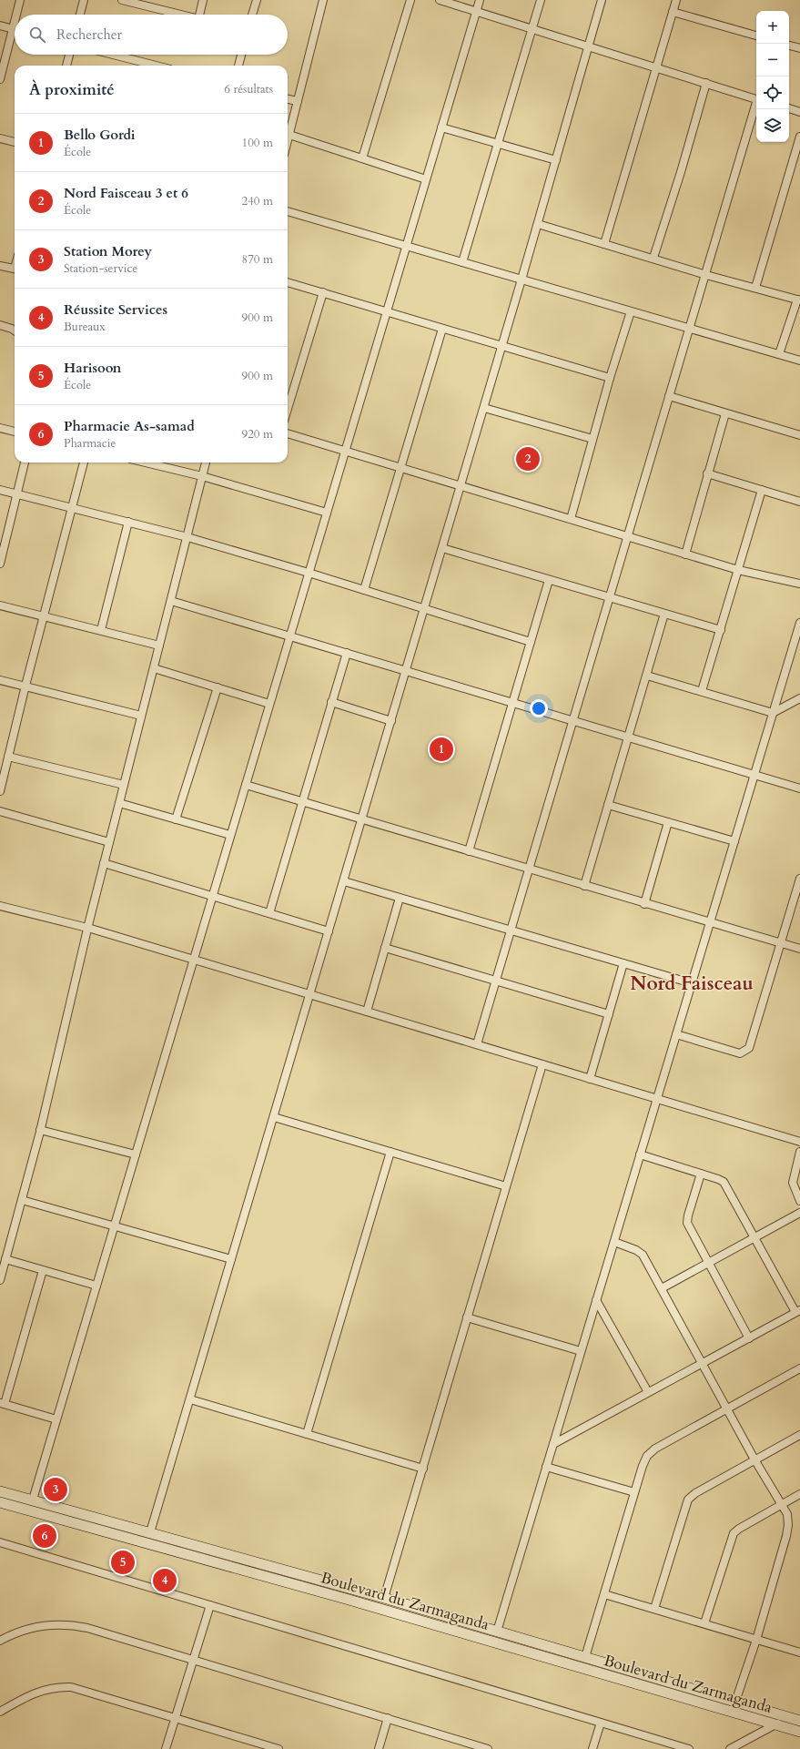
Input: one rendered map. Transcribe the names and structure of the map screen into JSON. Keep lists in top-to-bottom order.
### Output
{
  "streets": {
    "main road": ["Boulevard du Zarmaganda"]
  },
  "districts": ["Nord Faisceau"],
  "page": {
    "map_buttons": ["+", "−"],
    "search": "Rechercher",
    "heading": ["À proximité", "6 résultats"],
    "list": [
      {
        "mark": "1",
        "name": "Bello Gordi",
        "note": "École",
        "value": "100 m"
      },
      {
        "mark": "2",
        "name": "Nord Faisceau 3 et 6",
        "note": "École",
        "value": "240 m"
      },
      {
        "mark": "3",
        "name": "Station Morey",
        "note": "Station-service",
        "value": "870 m"
      },
      {
        "mark": "4",
        "name": "Réussite Services",
        "note": "Bureaux",
        "value": "900 m"
      },
      {
        "mark": "5",
        "name": "Harisoon",
        "note": "École",
        "value": "900 m"
      },
      {
        "mark": "6",
        "name": "Pharmacie As-samad",
        "note": "Pharmacie",
        "value": "920 m"
      }
    ],
    "pins": [
      "2",
      "1",
      "3",
      "6",
      "5",
      "4"
    ]
  }
}
